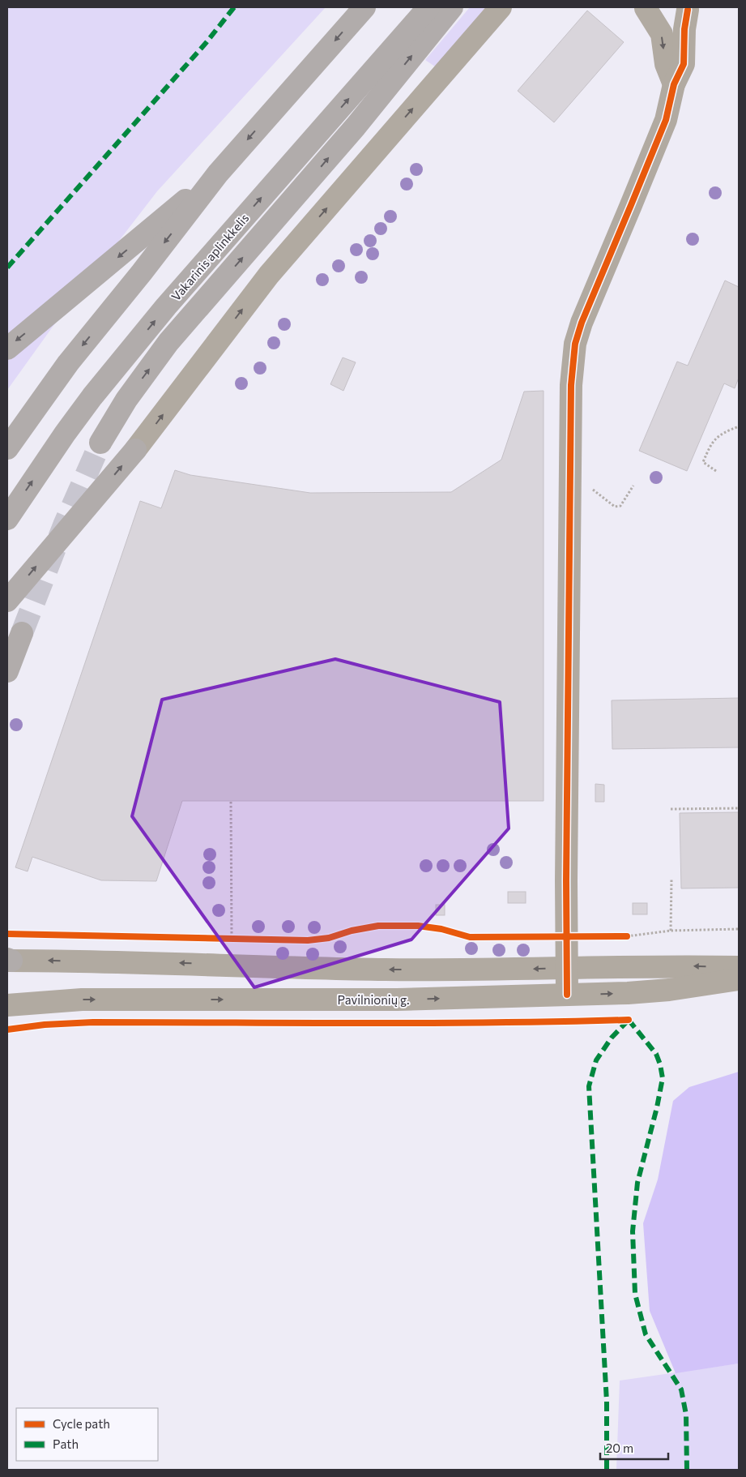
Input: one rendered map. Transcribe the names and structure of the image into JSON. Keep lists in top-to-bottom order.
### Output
{
  "streets": {
    "highway": ["Vakarinis aplinkkelis"],
    "street": ["Pavilnionių g."]
  },
  "legend": ["Cycle path", "Path"],
  "scale_bar": "20 m"
}
